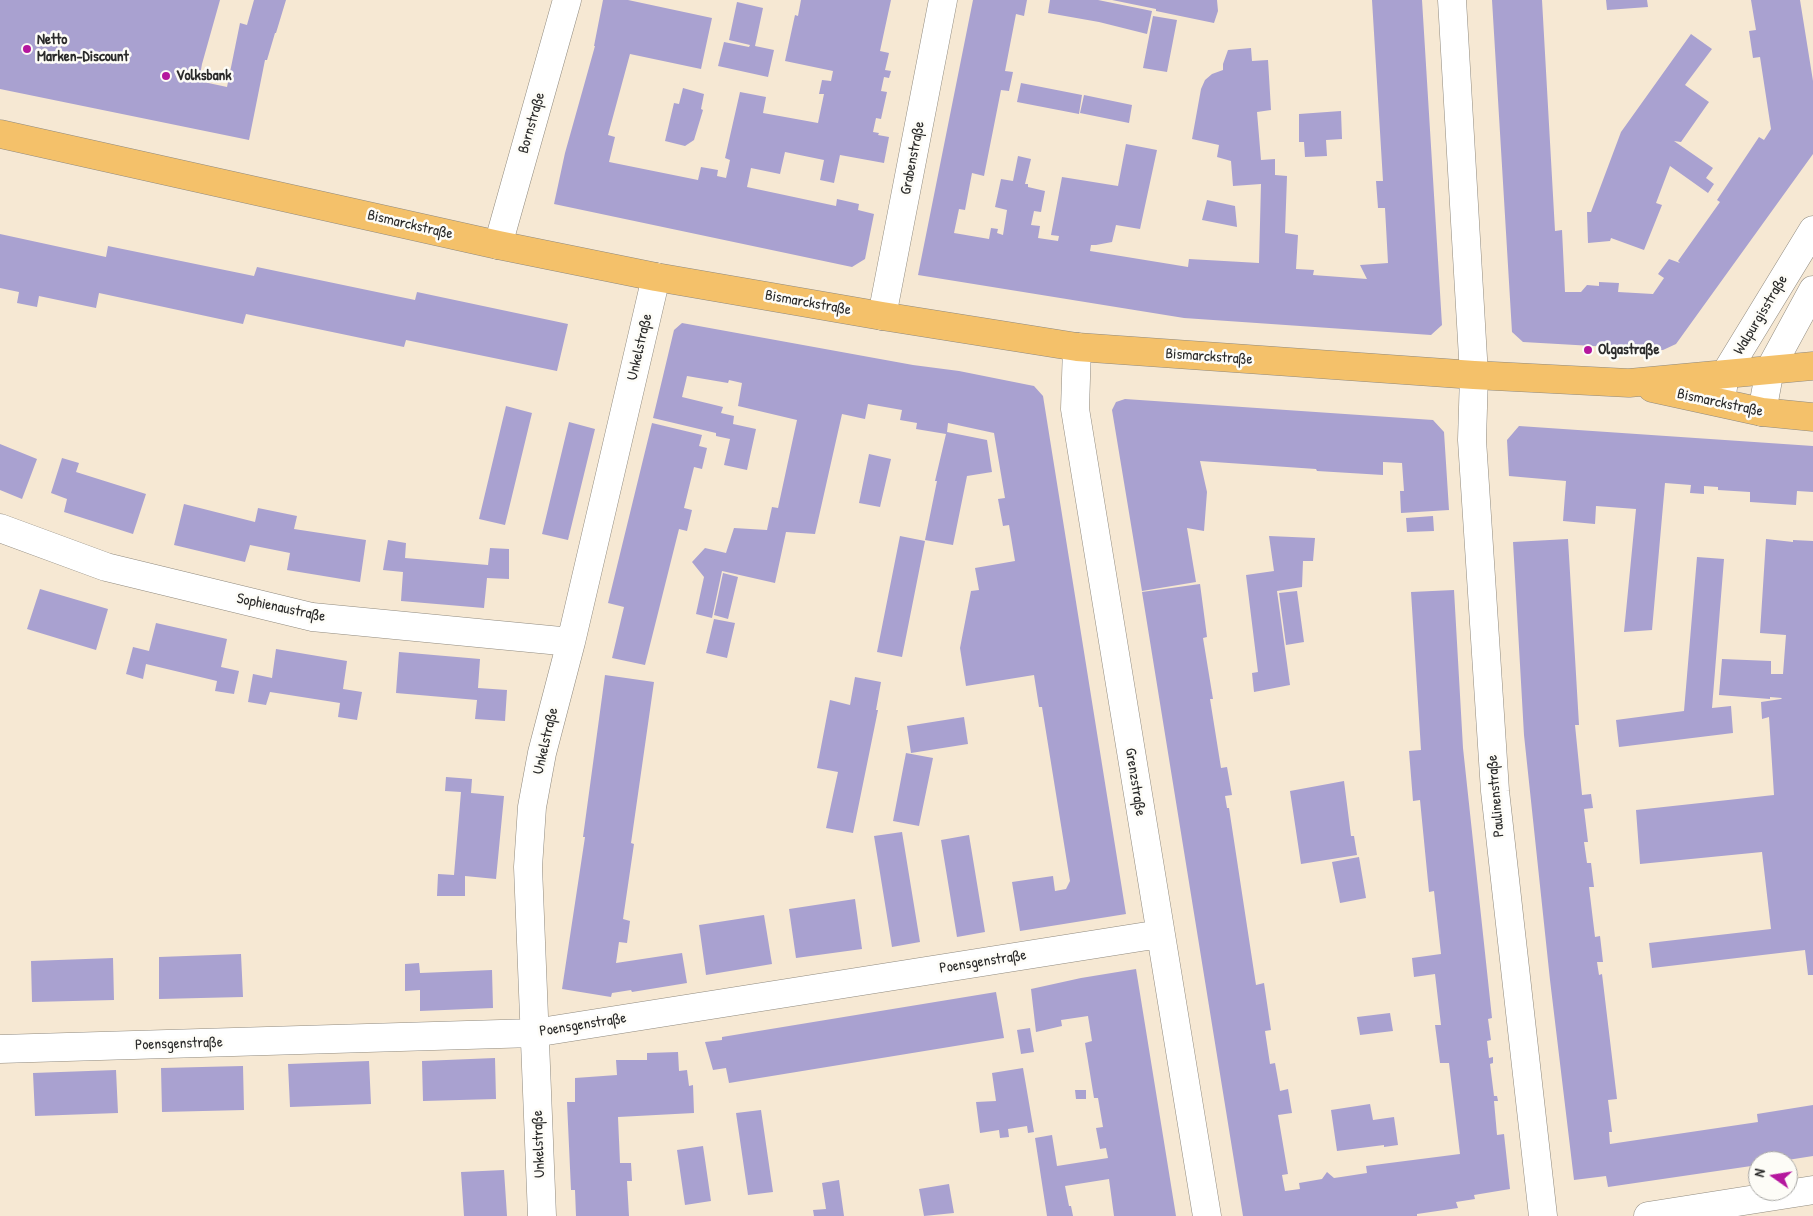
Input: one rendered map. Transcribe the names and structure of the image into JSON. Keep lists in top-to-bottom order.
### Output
{
  "streets": {
    "main road": ["Bismarckstraße"],
    "street": [
      "Bornstraße",
      "Grabenstraße",
      "Walpurgisstraße",
      "Unkelstraße",
      "Sophienaustraße",
      "Grenzstraße",
      "Paulinenstraße",
      "Poensgenstraße"
    ]
  },
  "crossings": [
    ["Bornstraße", "Bismarckstraße"],
    ["Grabenstraße", "Bismarckstraße"],
    ["Bismarckstraße", "Walpurgisstraße"],
    ["Bismarckstraße", "Unkelstraße"],
    ["Bismarckstraße", "Grenzstraße"],
    ["Bismarckstraße", "Paulinenstraße"],
    ["Unkelstraße", "Sophienaustraße"],
    ["Unkelstraße", "Poensgenstraße"],
    ["Grenzstraße", "Poensgenstraße"]
  ],
  "places": ["Netto Marken-Discount", "Volksbank", "Olgastraße"],
  "north": "left"
}
